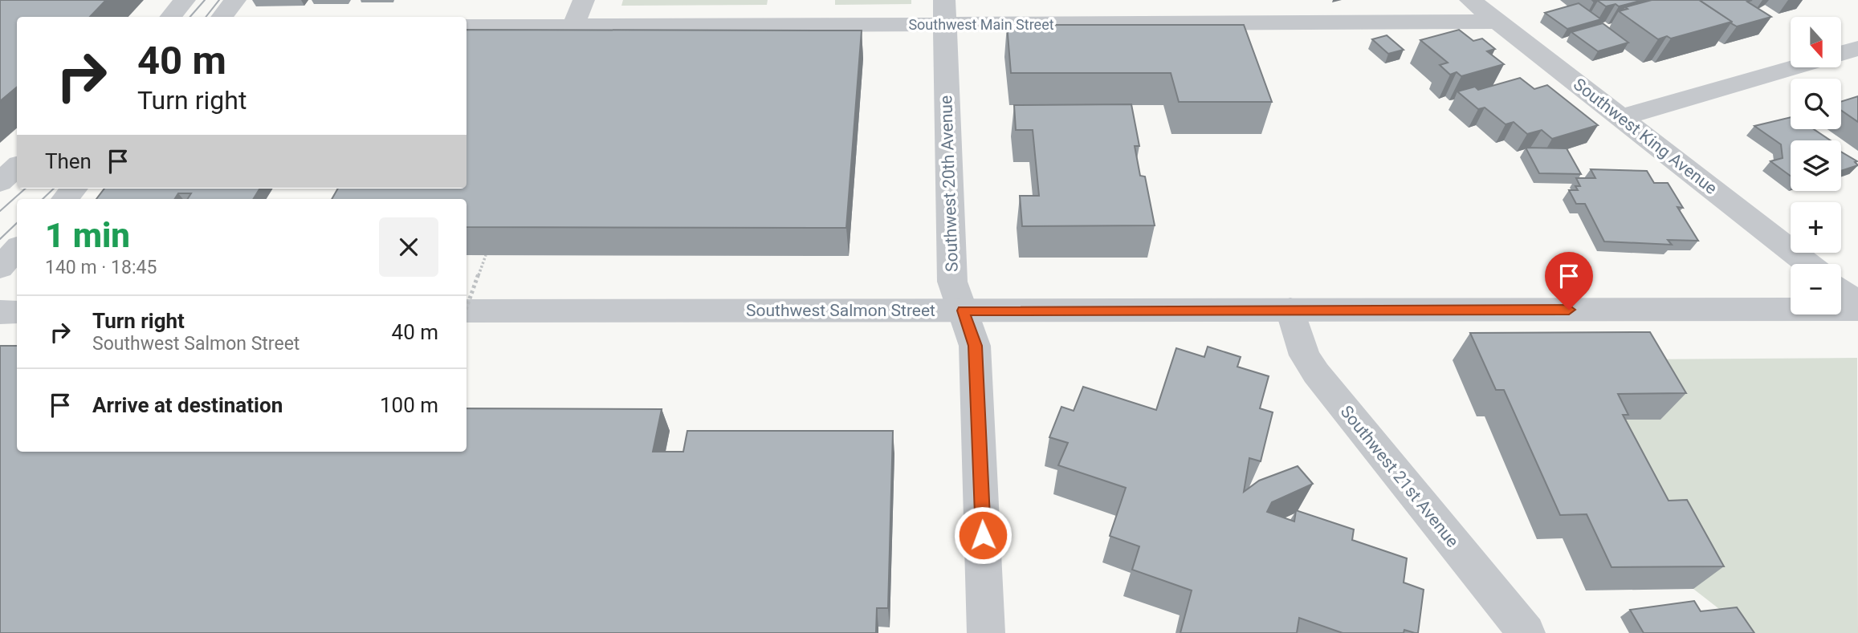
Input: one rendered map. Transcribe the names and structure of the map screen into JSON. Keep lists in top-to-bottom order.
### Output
{
  "streets": {
    "street": [
      "Southwest Main Street",
      "Southwest King Avenue",
      "Southwest 20th Avenue",
      "Southwest Salmon Street",
      "Southwest 21st Avenue"
    ]
  },
  "crossings": [
    ["Southwest Main Street", "Southwest King Avenue"],
    ["Southwest Main Street", "Southwest 20th Avenue"],
    ["Southwest 20th Avenue", "Southwest Salmon Street"],
    ["Southwest Salmon Street", "Southwest 21st Avenue"]
  ],
  "north": "bottom",
  "page": {
    "map_buttons": ["+", "−"],
    "turn": ["40 m", "Turn right"],
    "then": "Then",
    "heading": ["1 min", "140 m · 18:45"],
    "list": [
      {
        "name": "Turn right",
        "note": "Southwest Salmon Street",
        "value": "40 m"
      },
      {
        "name": "Arrive at destination",
        "value": "100 m"
      }
    ]
  }
}
